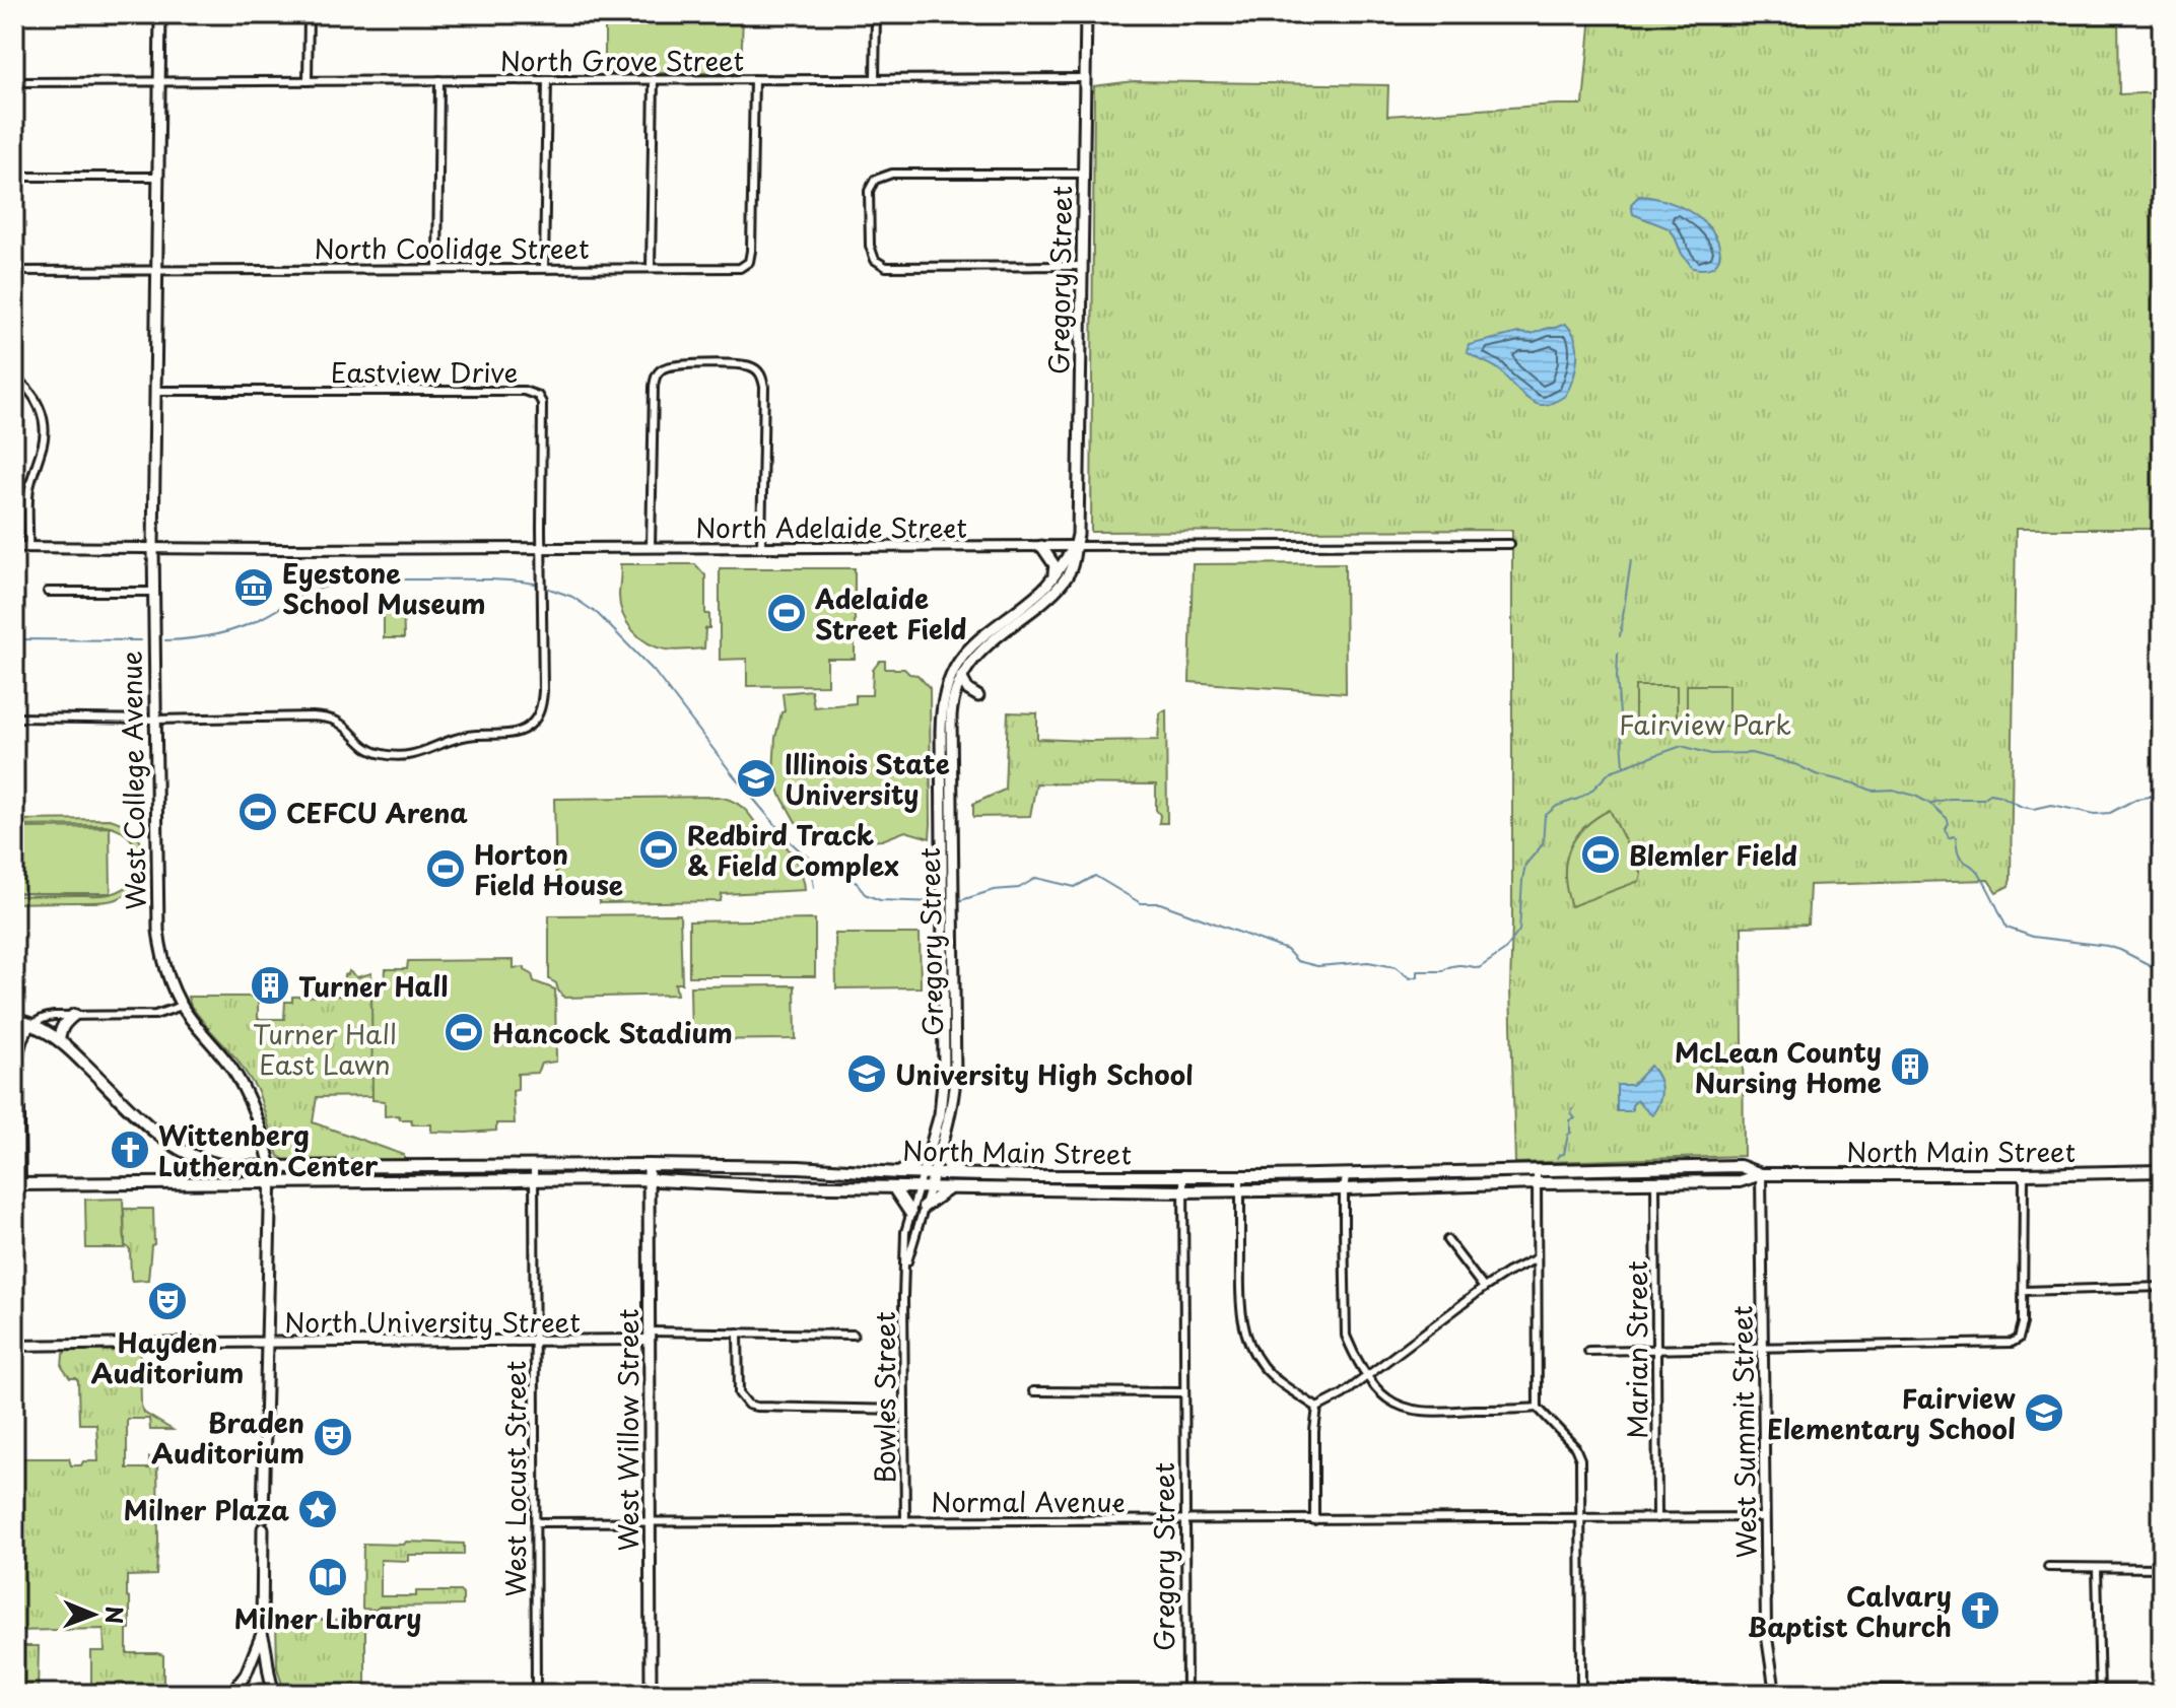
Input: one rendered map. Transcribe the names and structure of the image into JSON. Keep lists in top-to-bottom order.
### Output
{
  "streets": {
    "main road": [
      "Gregory Street",
      "West College Avenue",
      "North Main Street",
      "West Willow Street"
    ],
    "street": [
      "North Grove Street",
      "North Coolidge Street",
      "Eastview Drive",
      "North Adelaide Street",
      "North University Street",
      "Marian Street",
      "Bowles Street",
      "West Summit Street",
      "West Locust Street",
      "Normal Avenue"
    ]
  },
  "crossings": [
    ["North Grove Street", "North Coolidge Street"],
    ["North Grove Street", "Gregory Street"],
    ["North Grove Street", "West College Avenue"],
    ["North Coolidge Street", "West College Avenue"],
    ["Gregory Street", "North Adelaide Street"],
    ["Gregory Street", "North Main Street"],
    ["Gregory Street", "Bowles Street"],
    ["Gregory Street", "Normal Avenue"],
    ["Eastview Drive", "North Adelaide Street"],
    ["Eastview Drive", "West College Avenue"],
    ["North Adelaide Street", "West College Avenue"],
    ["West College Avenue", "North Main Street"],
    ["West College Avenue", "North University Street"],
    ["North Main Street", "Marian Street"],
    ["North Main Street", "Bowles Street"],
    ["North Main Street", "West Willow Street"],
    ["North Main Street", "West Summit Street"],
    ["North Main Street", "West Locust Street"],
    ["North University Street", "West Willow Street"],
    ["North University Street", "West Locust Street"],
    ["Marian Street", "Normal Avenue"],
    ["Bowles Street", "Normal Avenue"],
    ["West Willow Street", "Normal Avenue"],
    ["West Summit Street", "Normal Avenue"],
    ["West Locust Street", "Normal Avenue"]
  ],
  "parks": ["Fairview Park", "Turner Hall East Lawn"],
  "places": {
    "museum": ["Eyestone School Museum"],
    "sports": [
      "Adelaide Street Field",
      "CEFCU Arena",
      "Redbird Track & Field Complex",
      "Blemler Field",
      "Horton Field House",
      "Hancock Stadium"
    ],
    "school or university": ["Illinois State University", "University High School", "Fairview Elementary School"],
    "building": ["Turner Hall", "McLean County Nursing Home"],
    "church": ["Wittenberg Lutheran Center", "Calvary Baptist Church"],
    "theatre": ["Hayden Auditorium", "Braden Auditorium"],
    "place": ["Milner Plaza"],
    "library": ["Milner Library"]
  },
  "north": "right"
}
